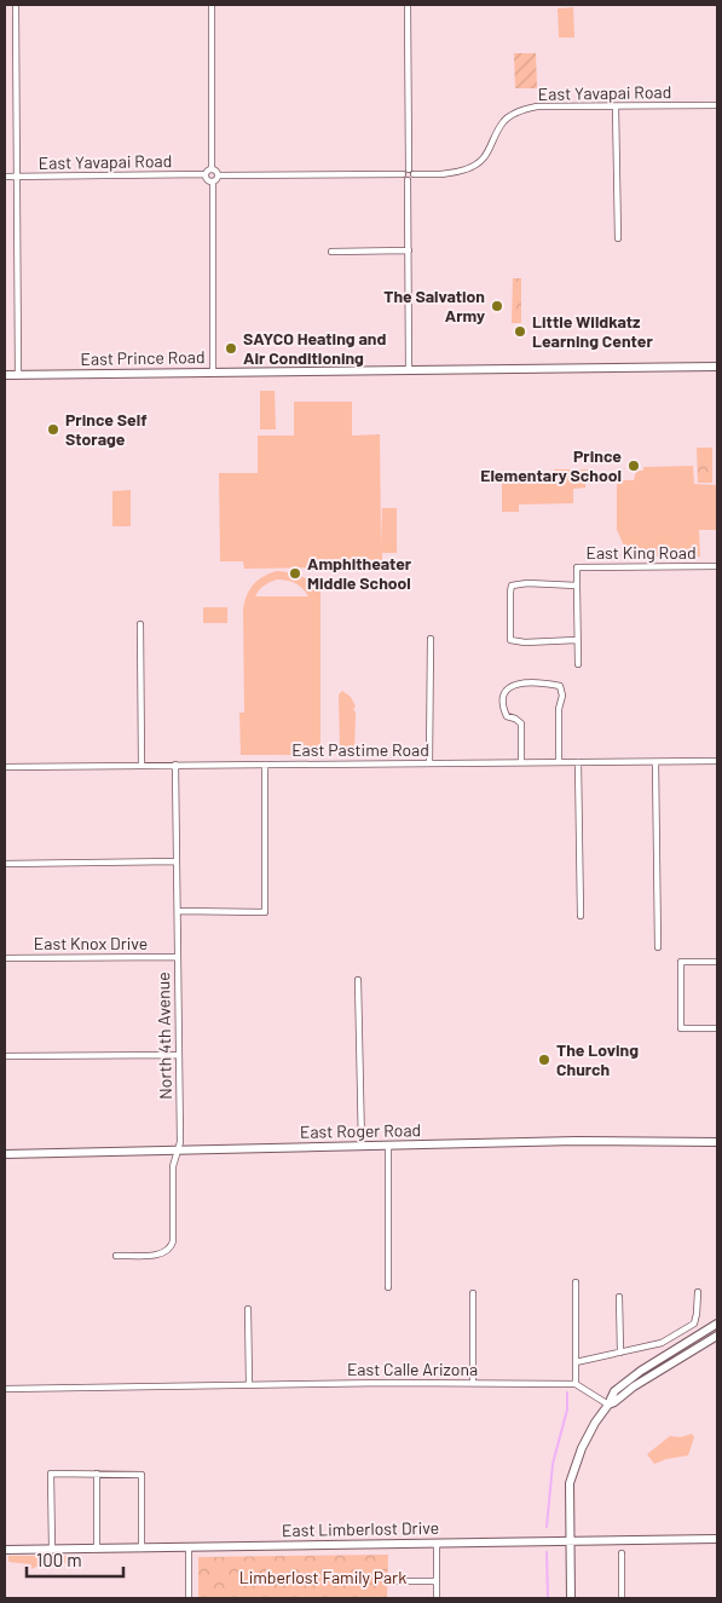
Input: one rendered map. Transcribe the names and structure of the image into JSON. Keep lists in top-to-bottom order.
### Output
{
  "streets": {
    "street": [
      "East Yavapai Road",
      "East Prince Road",
      "East King Road",
      "East Pastime Road",
      "East Knox Drive",
      "North 4th Avenue",
      "East Roger Road",
      "East Calle Arizona",
      "East Limberlost Drive"
    ]
  },
  "crossings": [
    ["East Pastime Road", "North 4th Avenue"],
    ["East Knox Drive", "North 4th Avenue"],
    ["North 4th Avenue", "East Roger Road"]
  ],
  "parks": ["Limberlost Family Park"],
  "places": [
    "The Salvation Army",
    "Little Wildkatz Learning Center",
    "SAYCO Heating and Air Conditioning",
    "Prince Self Storage",
    "Prince Elementary School",
    "Amphitheater Middle School",
    "The Loving Church"
  ],
  "scale_bar": "100 m"
}
